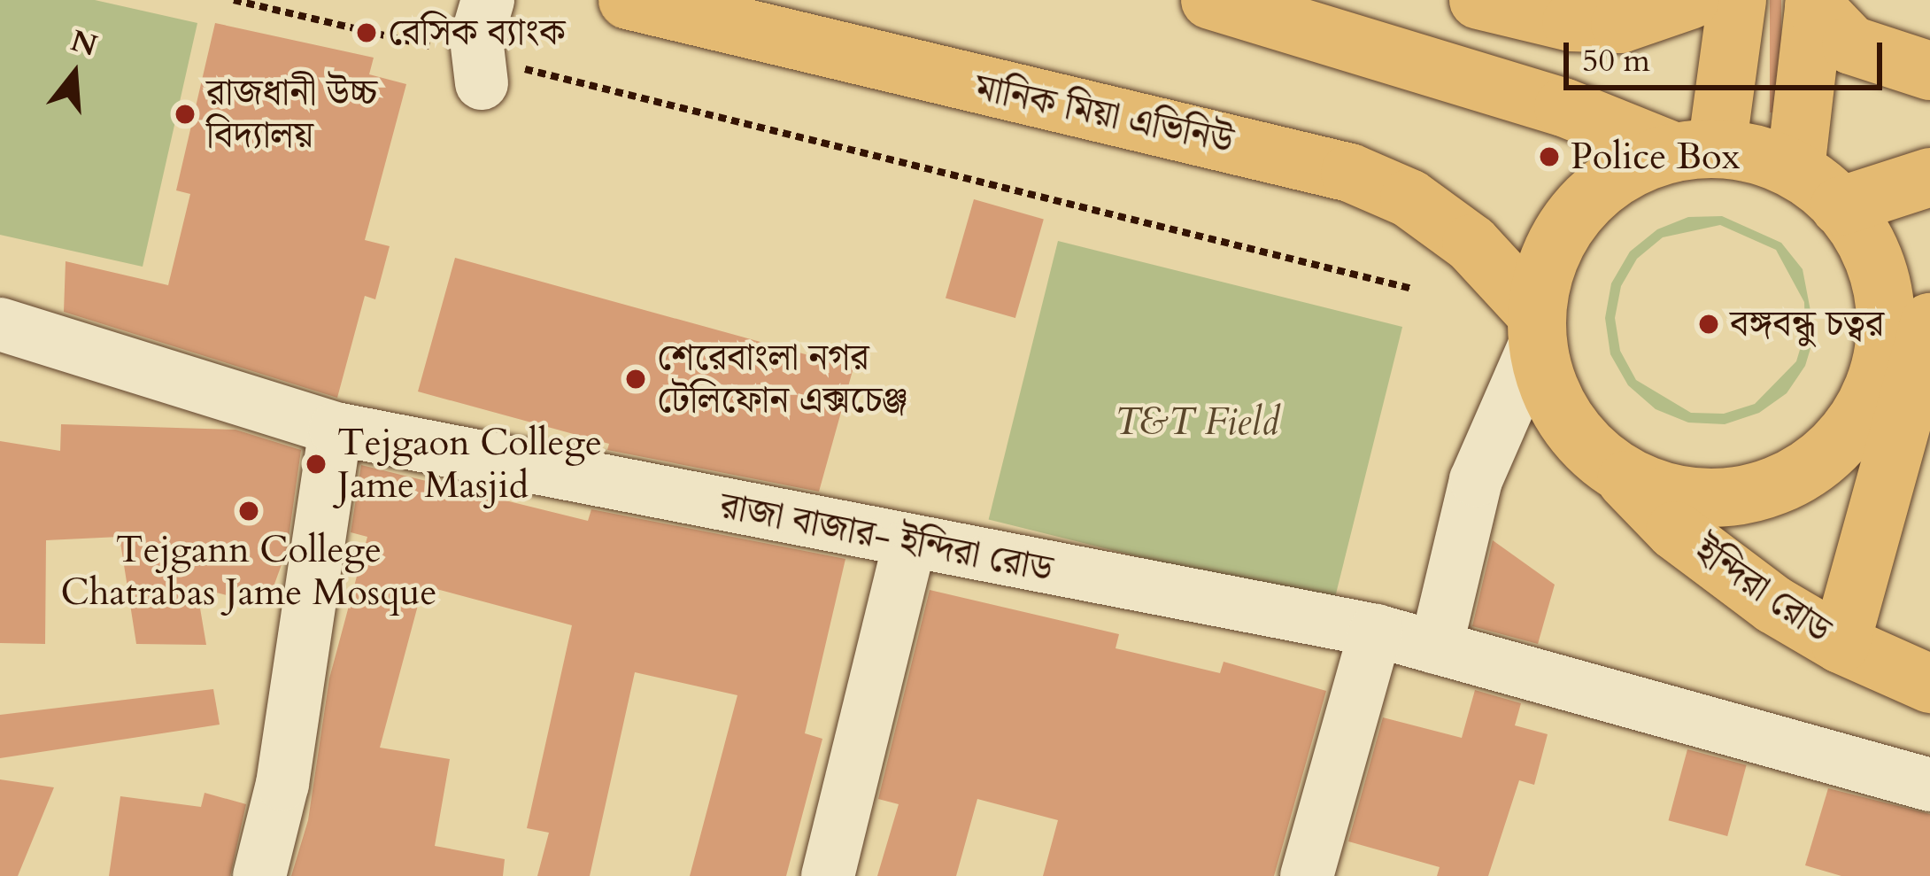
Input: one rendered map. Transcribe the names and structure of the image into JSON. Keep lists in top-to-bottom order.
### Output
{
  "streets": {
    "main road": ["মানিক মিয়া এভিনিউ", "ইন্দিরা রোড"],
    "street": ["রাজা বাজার- ইন্দিরা রোড"]
  },
  "crossings": [
    ["মানিক মিয়া এভিনিউ", "ইন্দিরা রোড"]
  ],
  "parks": ["T&T Field"],
  "places": [
    "বেসিক ব্যাংক",
    "রাজধানী উচ্চ বিদ্যালয়",
    "Police Box",
    "বঙ্গবন্ধু চত্বর",
    "শেরেবাংলা নগর টেলিফোন এক্সচেঞ্জ",
    "Tejgaon College Jame Masjid",
    "Tejgann College Chatrabas Jame Mosque"
  ],
  "scale_bar": "50 m",
  "north": "top"
}
